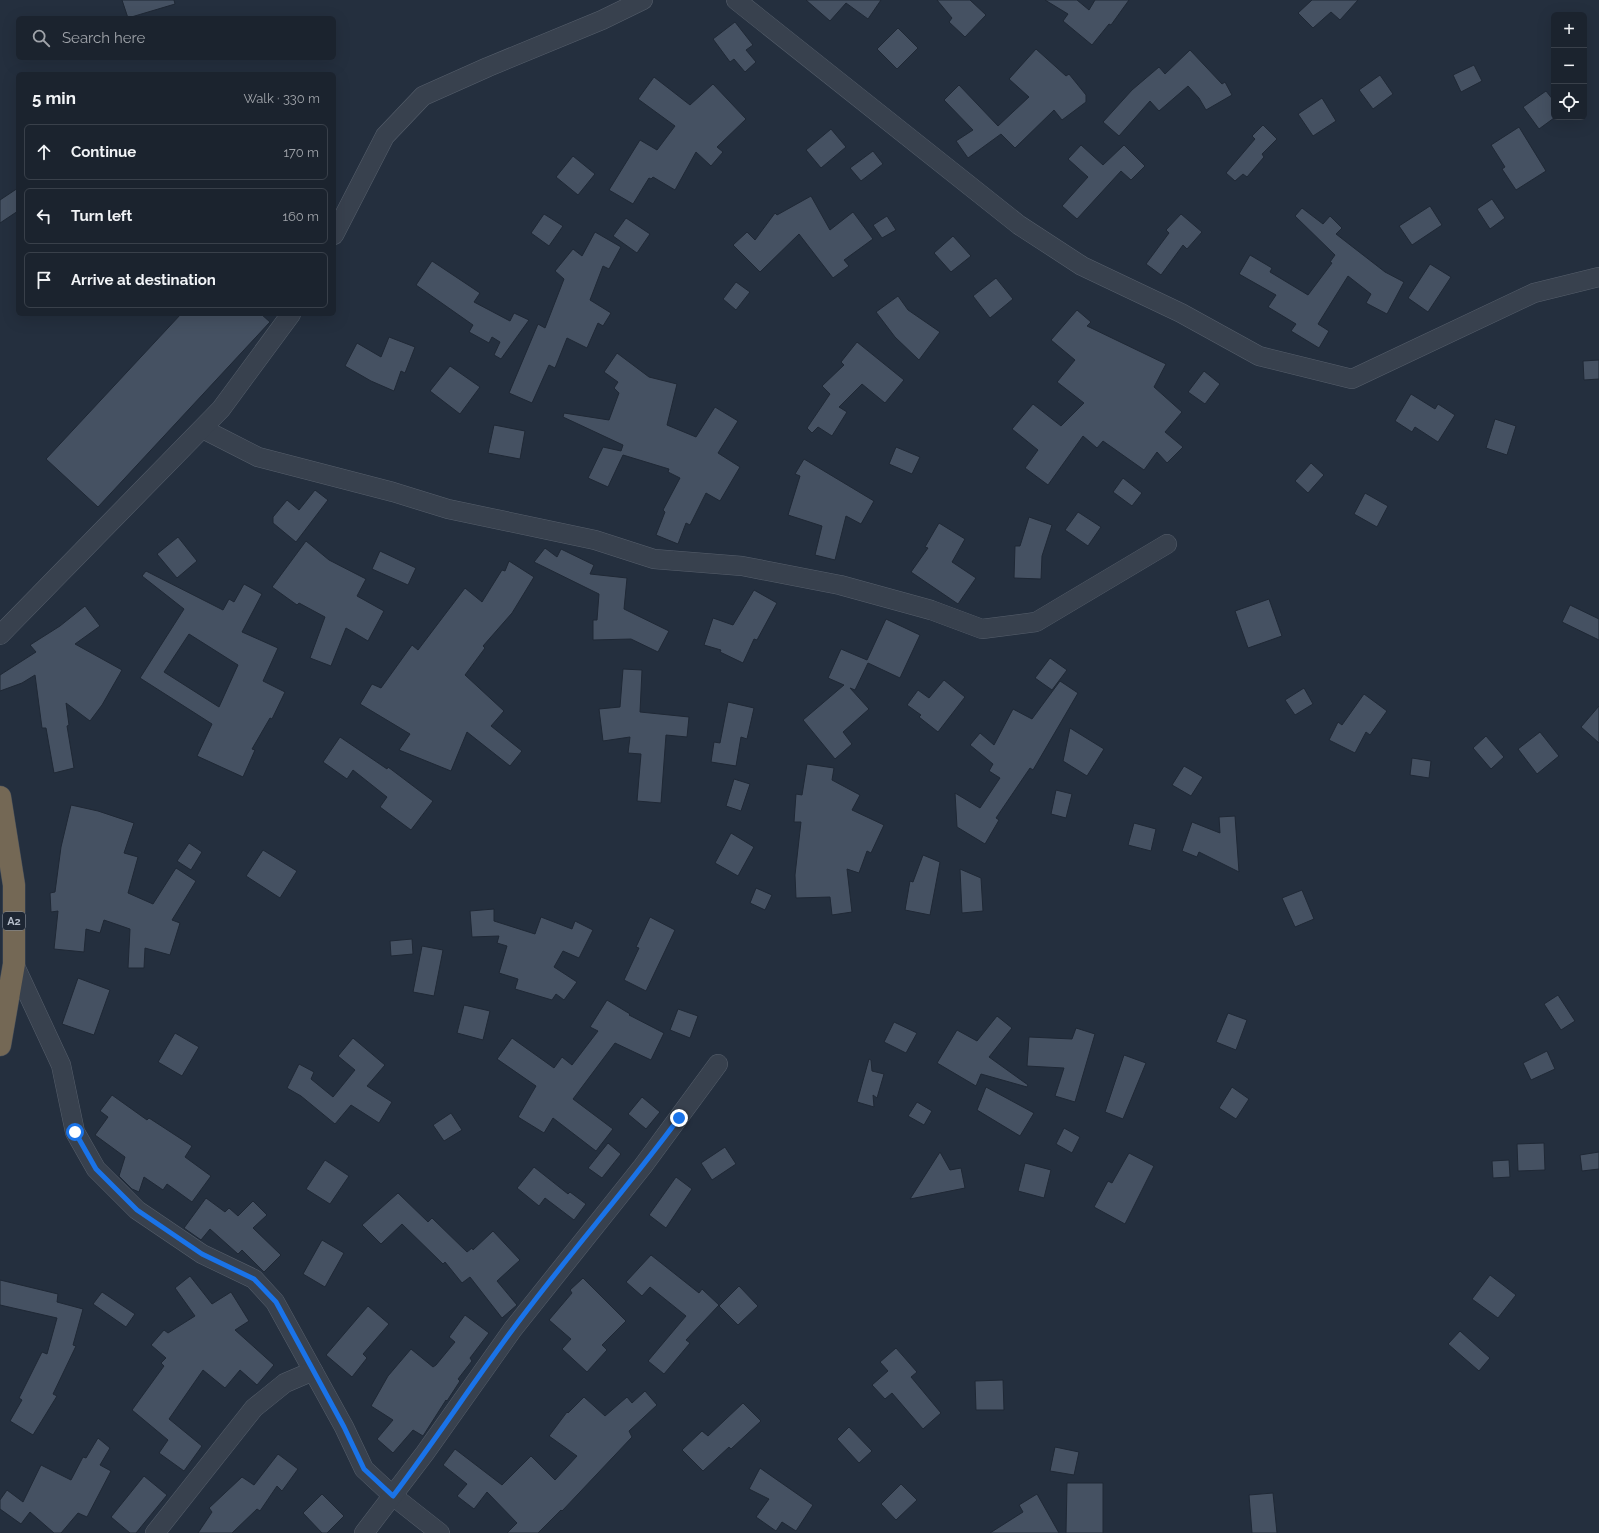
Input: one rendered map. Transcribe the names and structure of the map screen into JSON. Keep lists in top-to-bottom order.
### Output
{
  "streets": {
    "highway": ["A2"]
  },
  "page": {
    "map_buttons": ["+", "−"],
    "search": "Search here",
    "heading": ["5 min", "Walk · 330 m"],
    "list": [
      ["Continue", "170 m"],
      ["Turn left", "160 m"],
      "Arrive at destination"
    ]
  }
}
